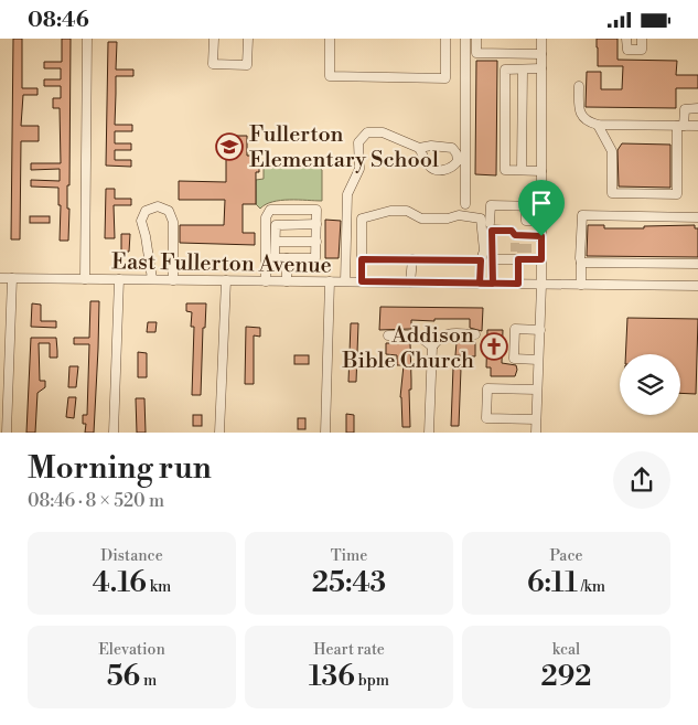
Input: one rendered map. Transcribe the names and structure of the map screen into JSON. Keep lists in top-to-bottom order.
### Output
{
  "streets": {
    "street": ["East Fullerton Avenue"]
  },
  "places": {
    "school or university": ["Fullerton Elementary School"],
    "church": ["Addison Bible Church"]
  },
  "page": {
    "status": "08:46",
    "heading": ["Morning run", "08:46 · 8 × 520 m"],
    "stats": [
      ["Distance", "4.16 km"],
      ["Time", "25:43"],
      ["Pace", "6:11 /km"],
      ["Elevation", "56 m"],
      ["Heart rate", "136 bpm"],
      ["kcal", "292"]
    ]
  }
}
